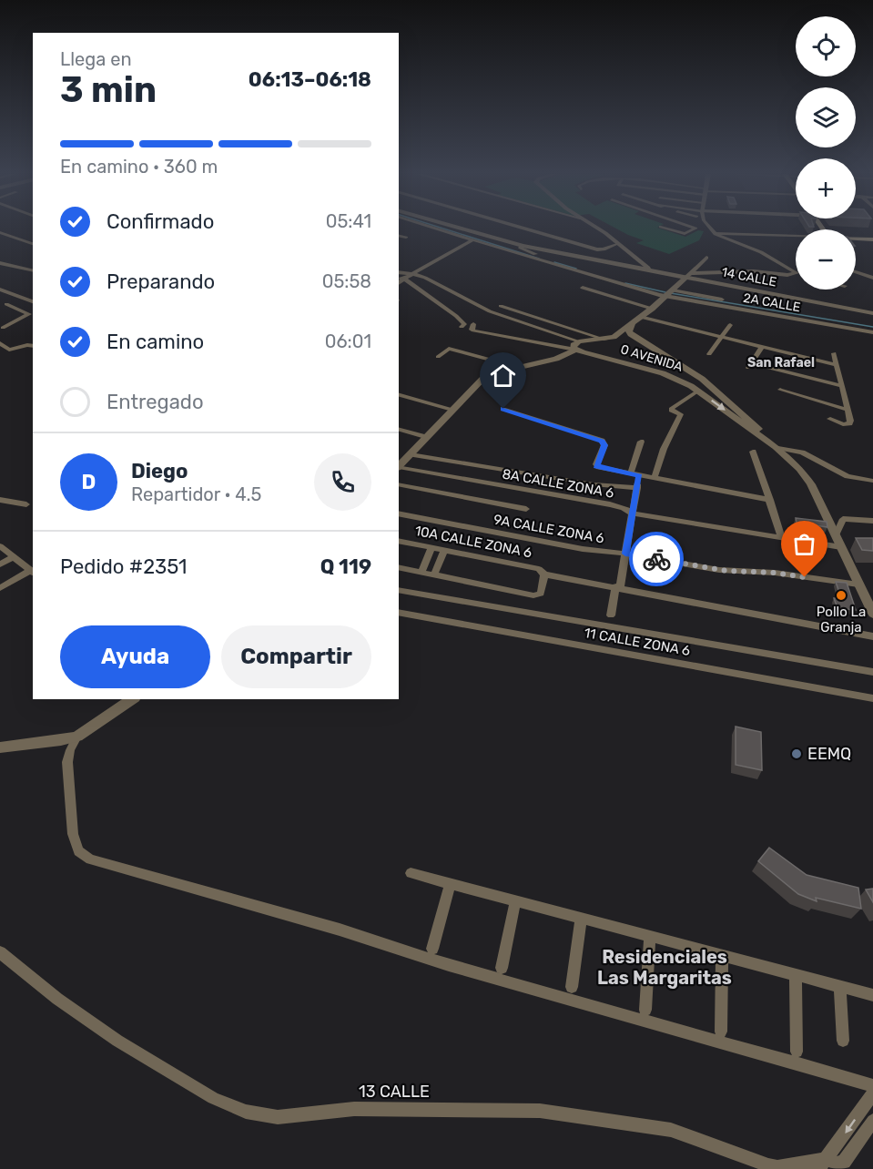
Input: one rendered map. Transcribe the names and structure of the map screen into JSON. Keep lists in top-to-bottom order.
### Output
{
  "streets": {
    "street": [
      "14 CALLE",
      "2A CALLE",
      "0 AVENIDA",
      "8A CALLE ZONA 6",
      "9A CALLE ZONA 6",
      "10A CALLE ZONA 6",
      "11 CALLE ZONA 6",
      "13 CALLE"
    ]
  },
  "crossings": [
    ["14 CALLE", "0 AVENIDA"],
    ["2A CALLE", "0 AVENIDA"],
    ["0 AVENIDA", "8A CALLE ZONA 6"],
    ["0 AVENIDA", "9A CALLE ZONA 6"]
  ],
  "districts": ["San Rafael", "Residenciales Las Margaritas"],
  "places": ["Pollo La Granja", "EEMQ"],
  "page": {
    "map_buttons": ["+", "−"],
    "heading": ["3 min", "Llega en", "06:13–06:18"],
    "panel": [
      "Diego",
      "Repartidor · 4.5",
      "Pedido #2351",
      "Q 119"
    ],
    "bar": "En camino · 360 m",
    "list": [
      ["Confirmado", "05:41"],
      ["Preparando", "05:58"],
      ["En camino", "06:01"],
      "Entregado"
    ],
    "round": "D",
    "buttons": ["Ayuda", "Compartir"]
  }
}
